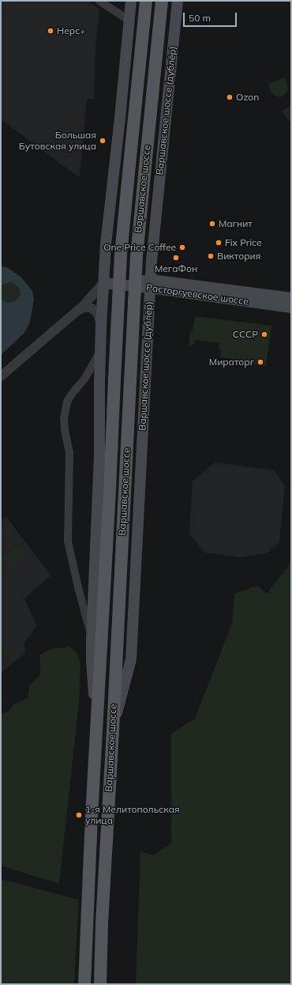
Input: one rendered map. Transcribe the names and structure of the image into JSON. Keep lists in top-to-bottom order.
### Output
{
  "streets": {
    "main road": ["Варшавское шоссе (дублёр)", "Варшавское шоссе", "Расторгуевское шоссе"]
  },
  "crossings": [
    ["Варшавское шоссе (дублёр)", "Варшавское шоссе"],
    ["Варшавское шоссе (дублёр)", "Расторгуевское шоссе"]
  ],
  "places": [
    "Нерс+",
    "Ozon",
    "Большая Бутовская улица",
    "Магнит",
    "Fix Price",
    "One Price Coffee",
    "Виктория",
    "МегаФон",
    "СССР",
    "Мираторг",
    "1-я Мелитопольская улица"
  ],
  "scale_bar": "50 m"
}
